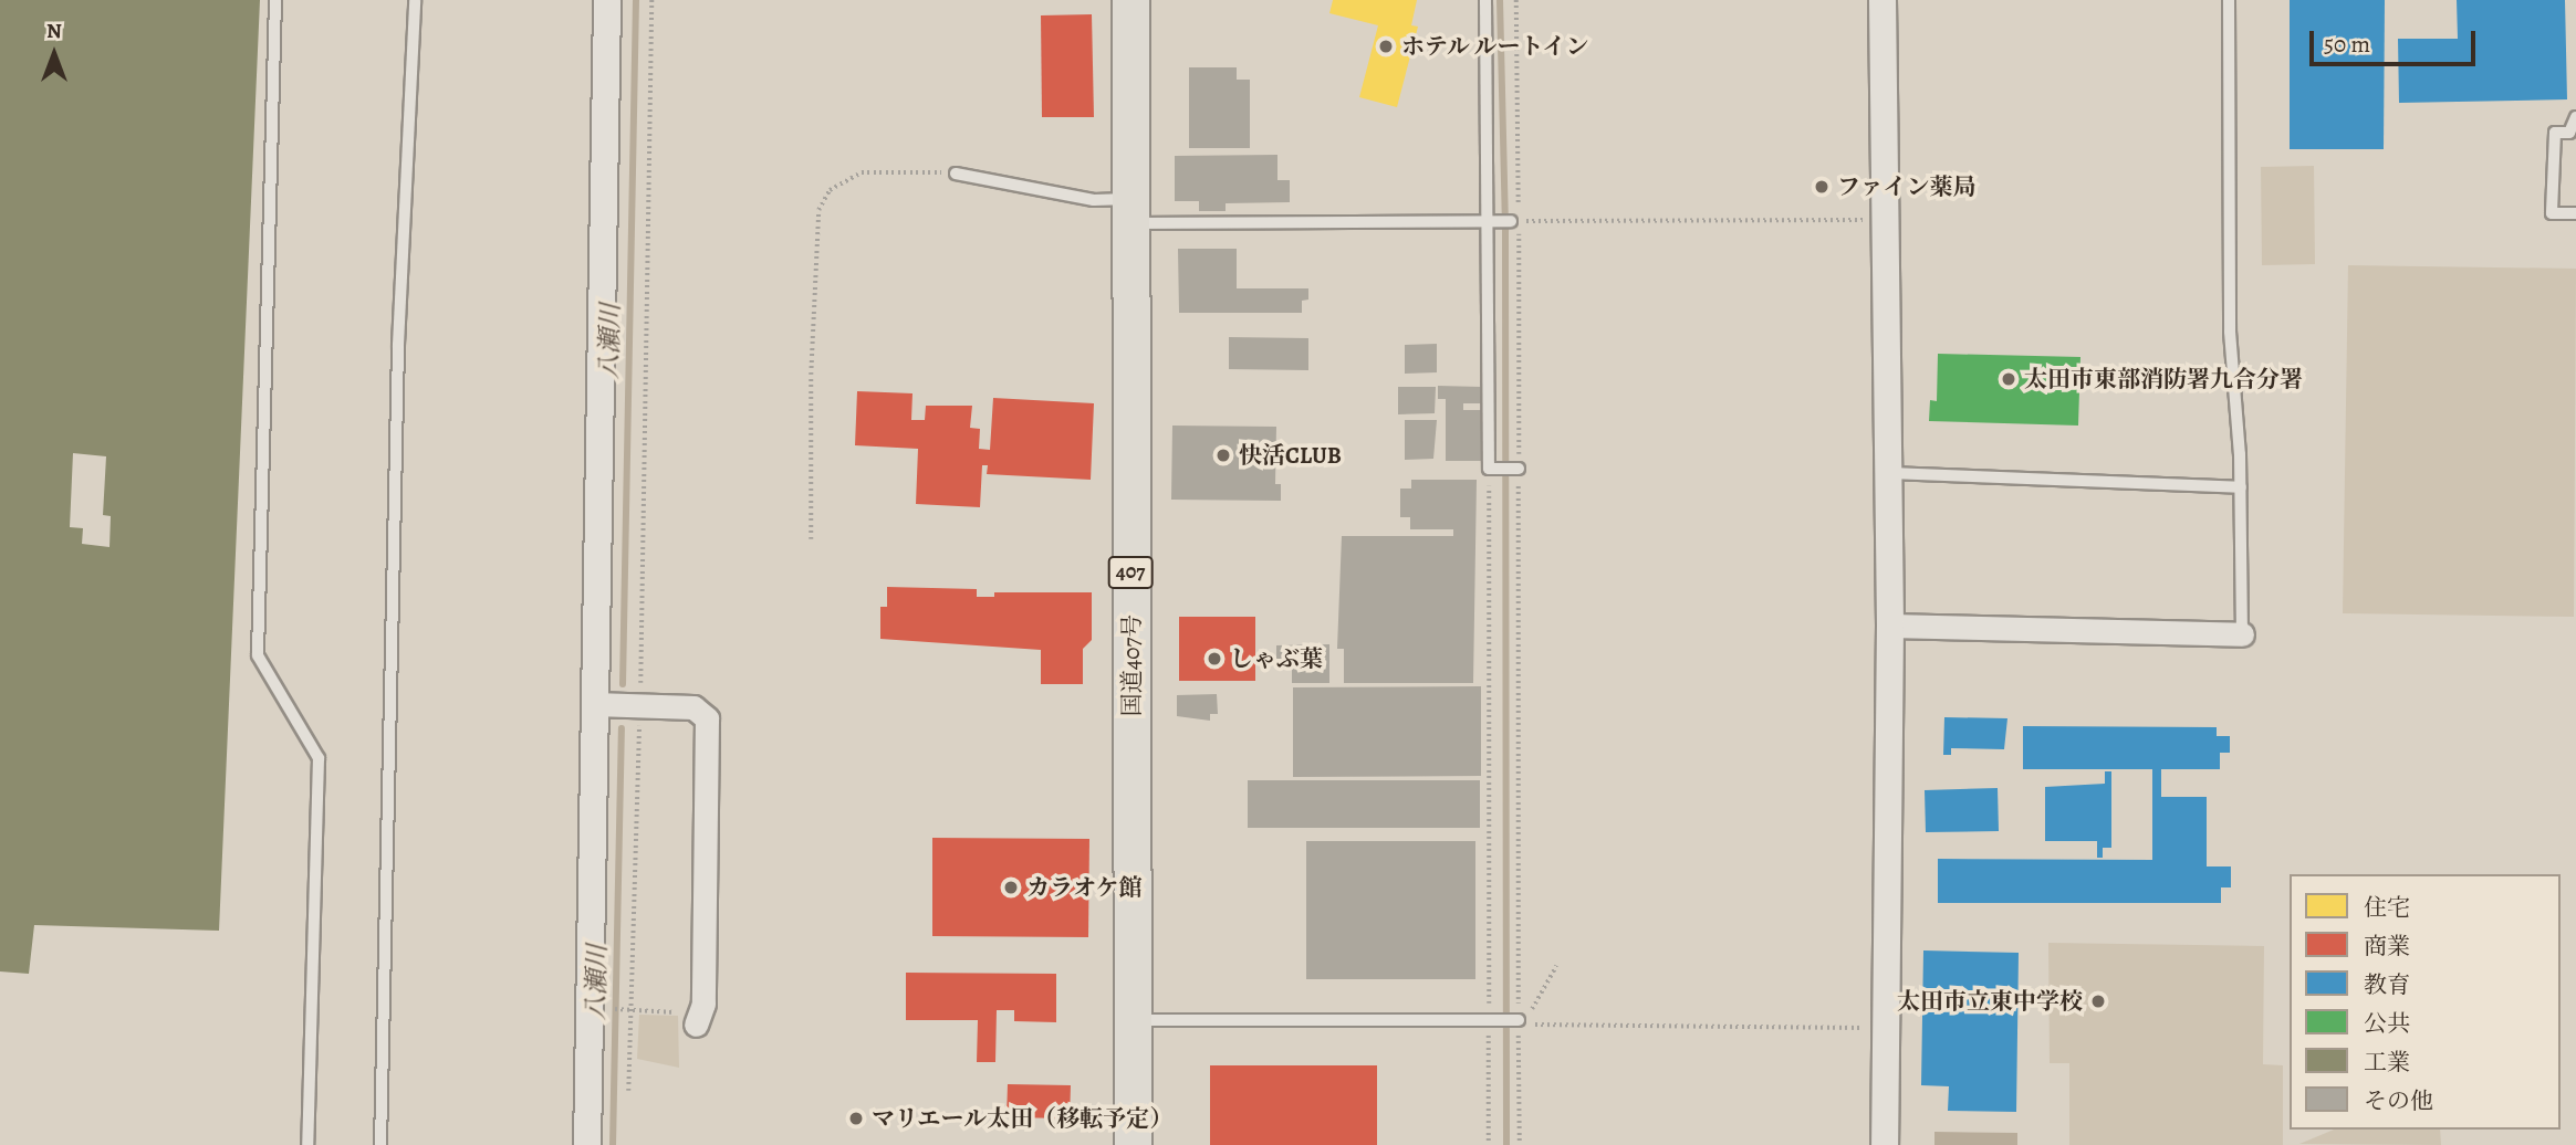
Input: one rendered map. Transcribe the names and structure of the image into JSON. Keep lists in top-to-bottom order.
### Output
{
  "streets": {
    "highway": ["407", "国道407号"]
  },
  "water": ["八瀬川"],
  "places": [
    "ホテル ルートイン",
    "ファイン薬局",
    "太田市東部消防署九合分署",
    "快活CLUB",
    "しゃぶ葉",
    "カラオケ館",
    "太田市立東中学校",
    "マリエール太田（移転予定）"
  ],
  "legend": [
    "住宅",
    "商業",
    "教育",
    "公共",
    "工業",
    "その他"
  ],
  "scale_bar": "50 m",
  "north": "top"
}
